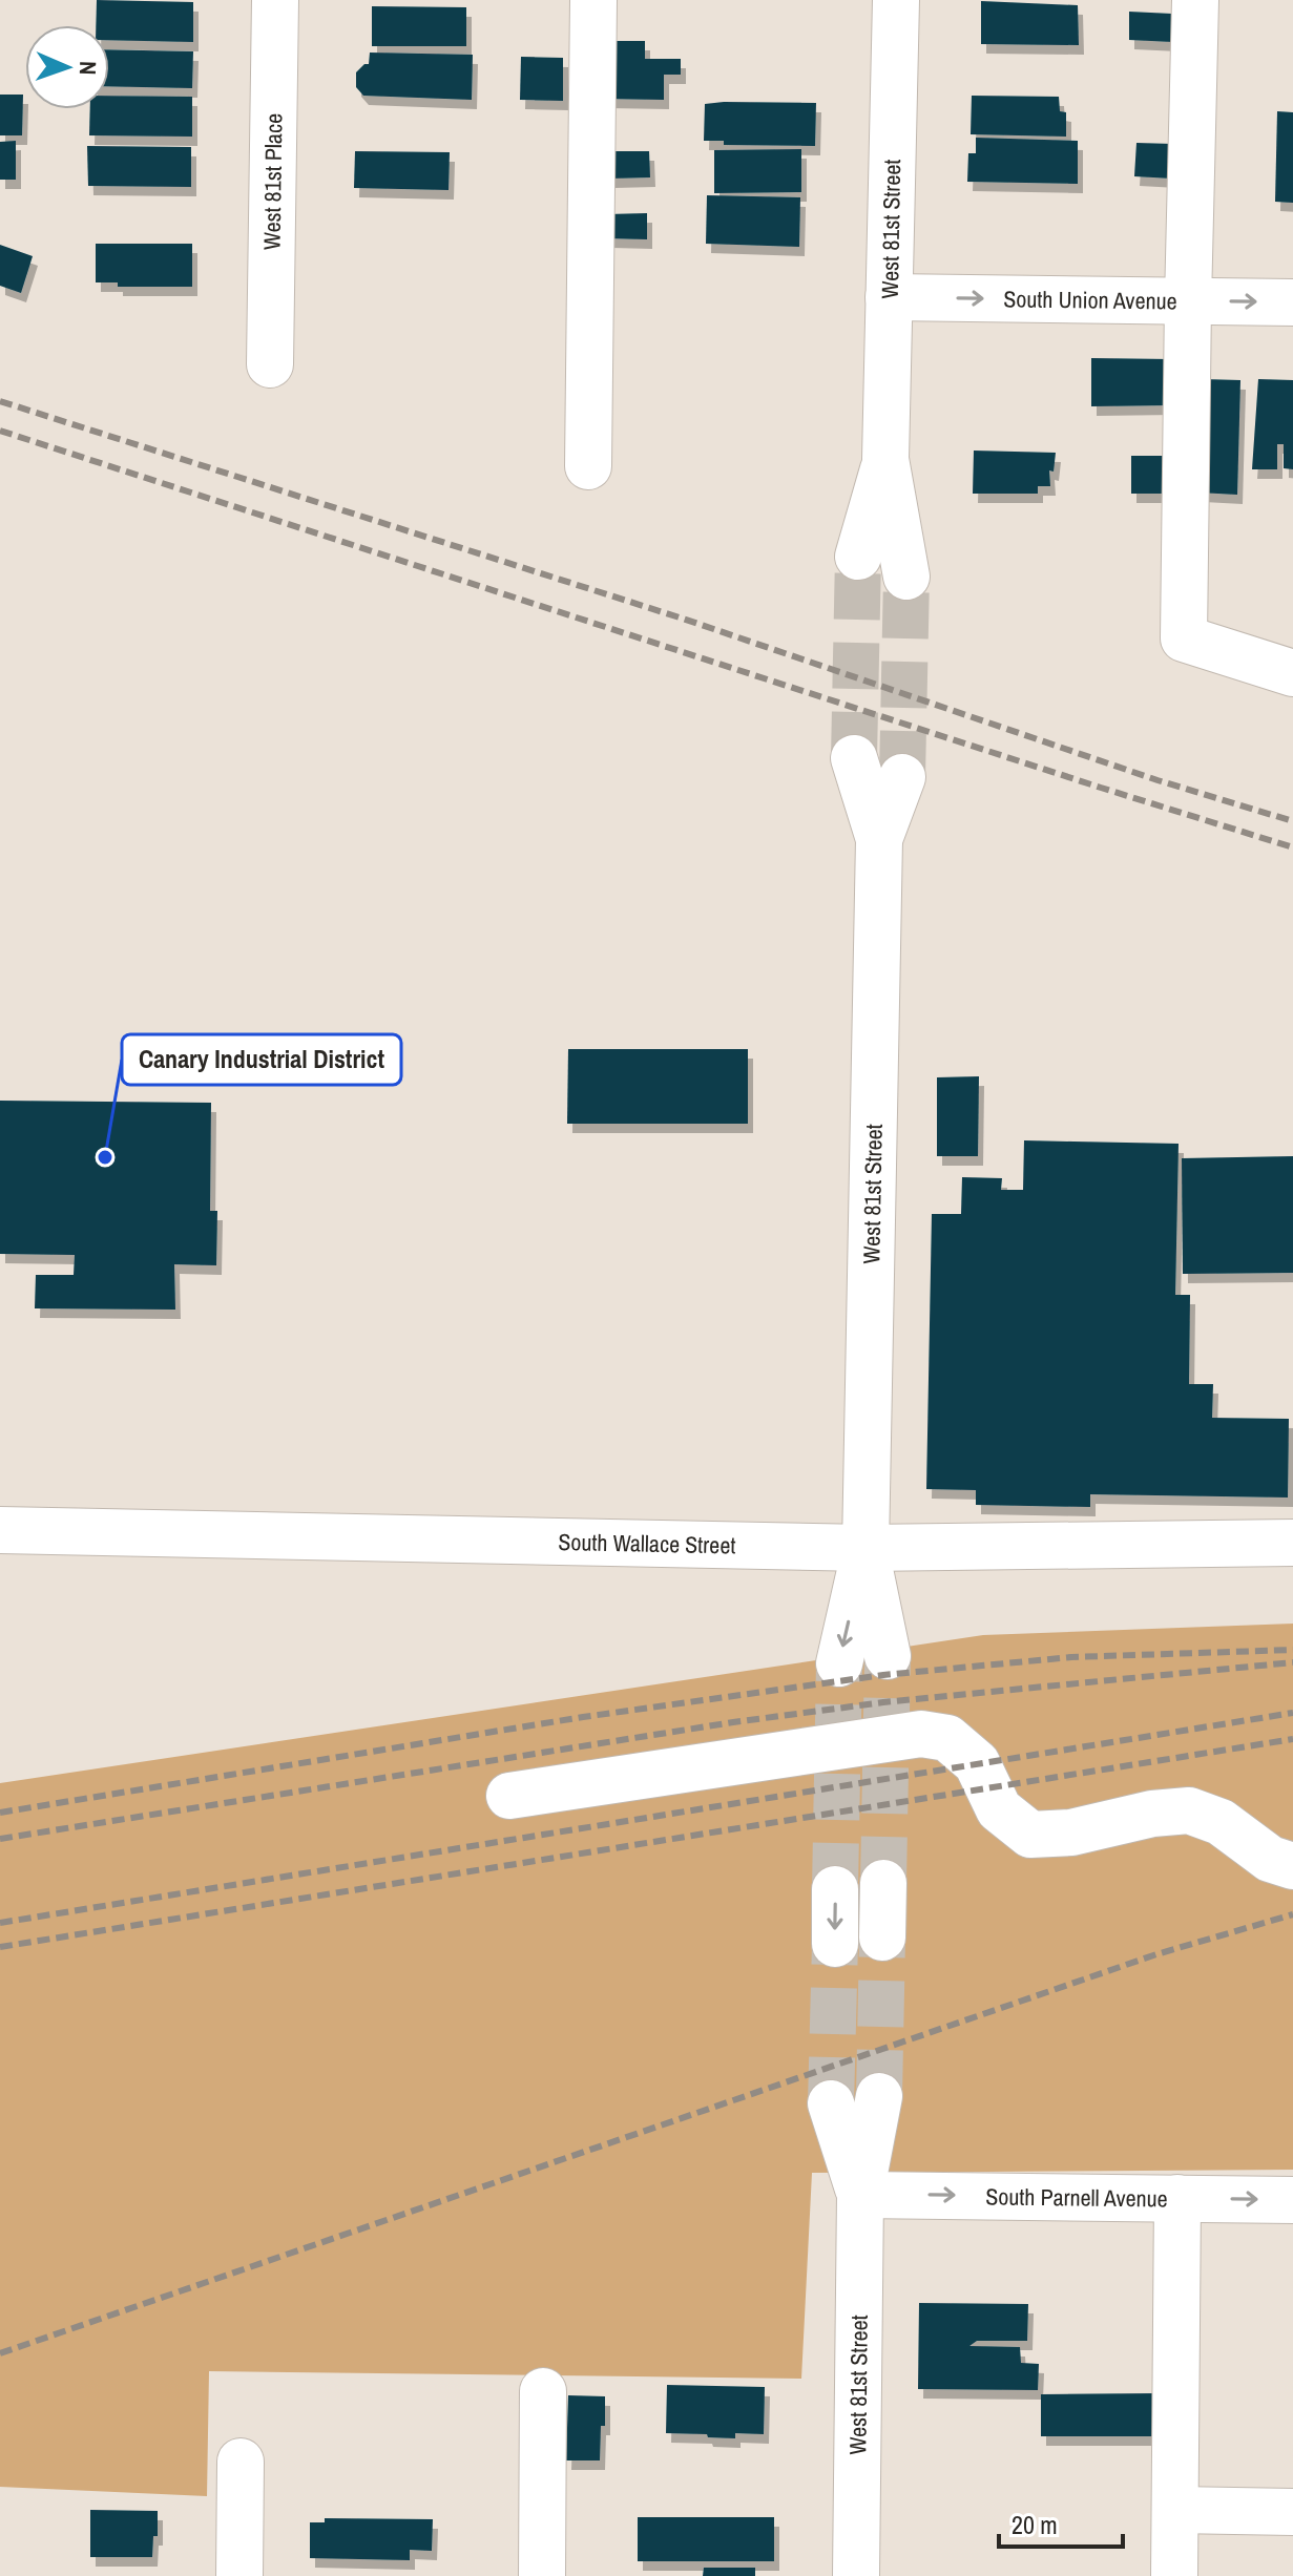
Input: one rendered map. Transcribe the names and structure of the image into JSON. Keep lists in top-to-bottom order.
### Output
{
  "streets": {
    "street": [
      "West 81st Place",
      "West 81st Street",
      "South Union Avenue",
      "South Wallace Street",
      "South Parnell Avenue"
    ]
  },
  "crossings": [
    ["West 81st Street", "South Union Avenue"],
    ["West 81st Street", "South Wallace Street"],
    ["West 81st Street", "South Parnell Avenue"]
  ],
  "one_way": ["South Union Avenue"],
  "places": ["Canary Industrial District"],
  "scale_bar": "20 m",
  "north": "right"
}
